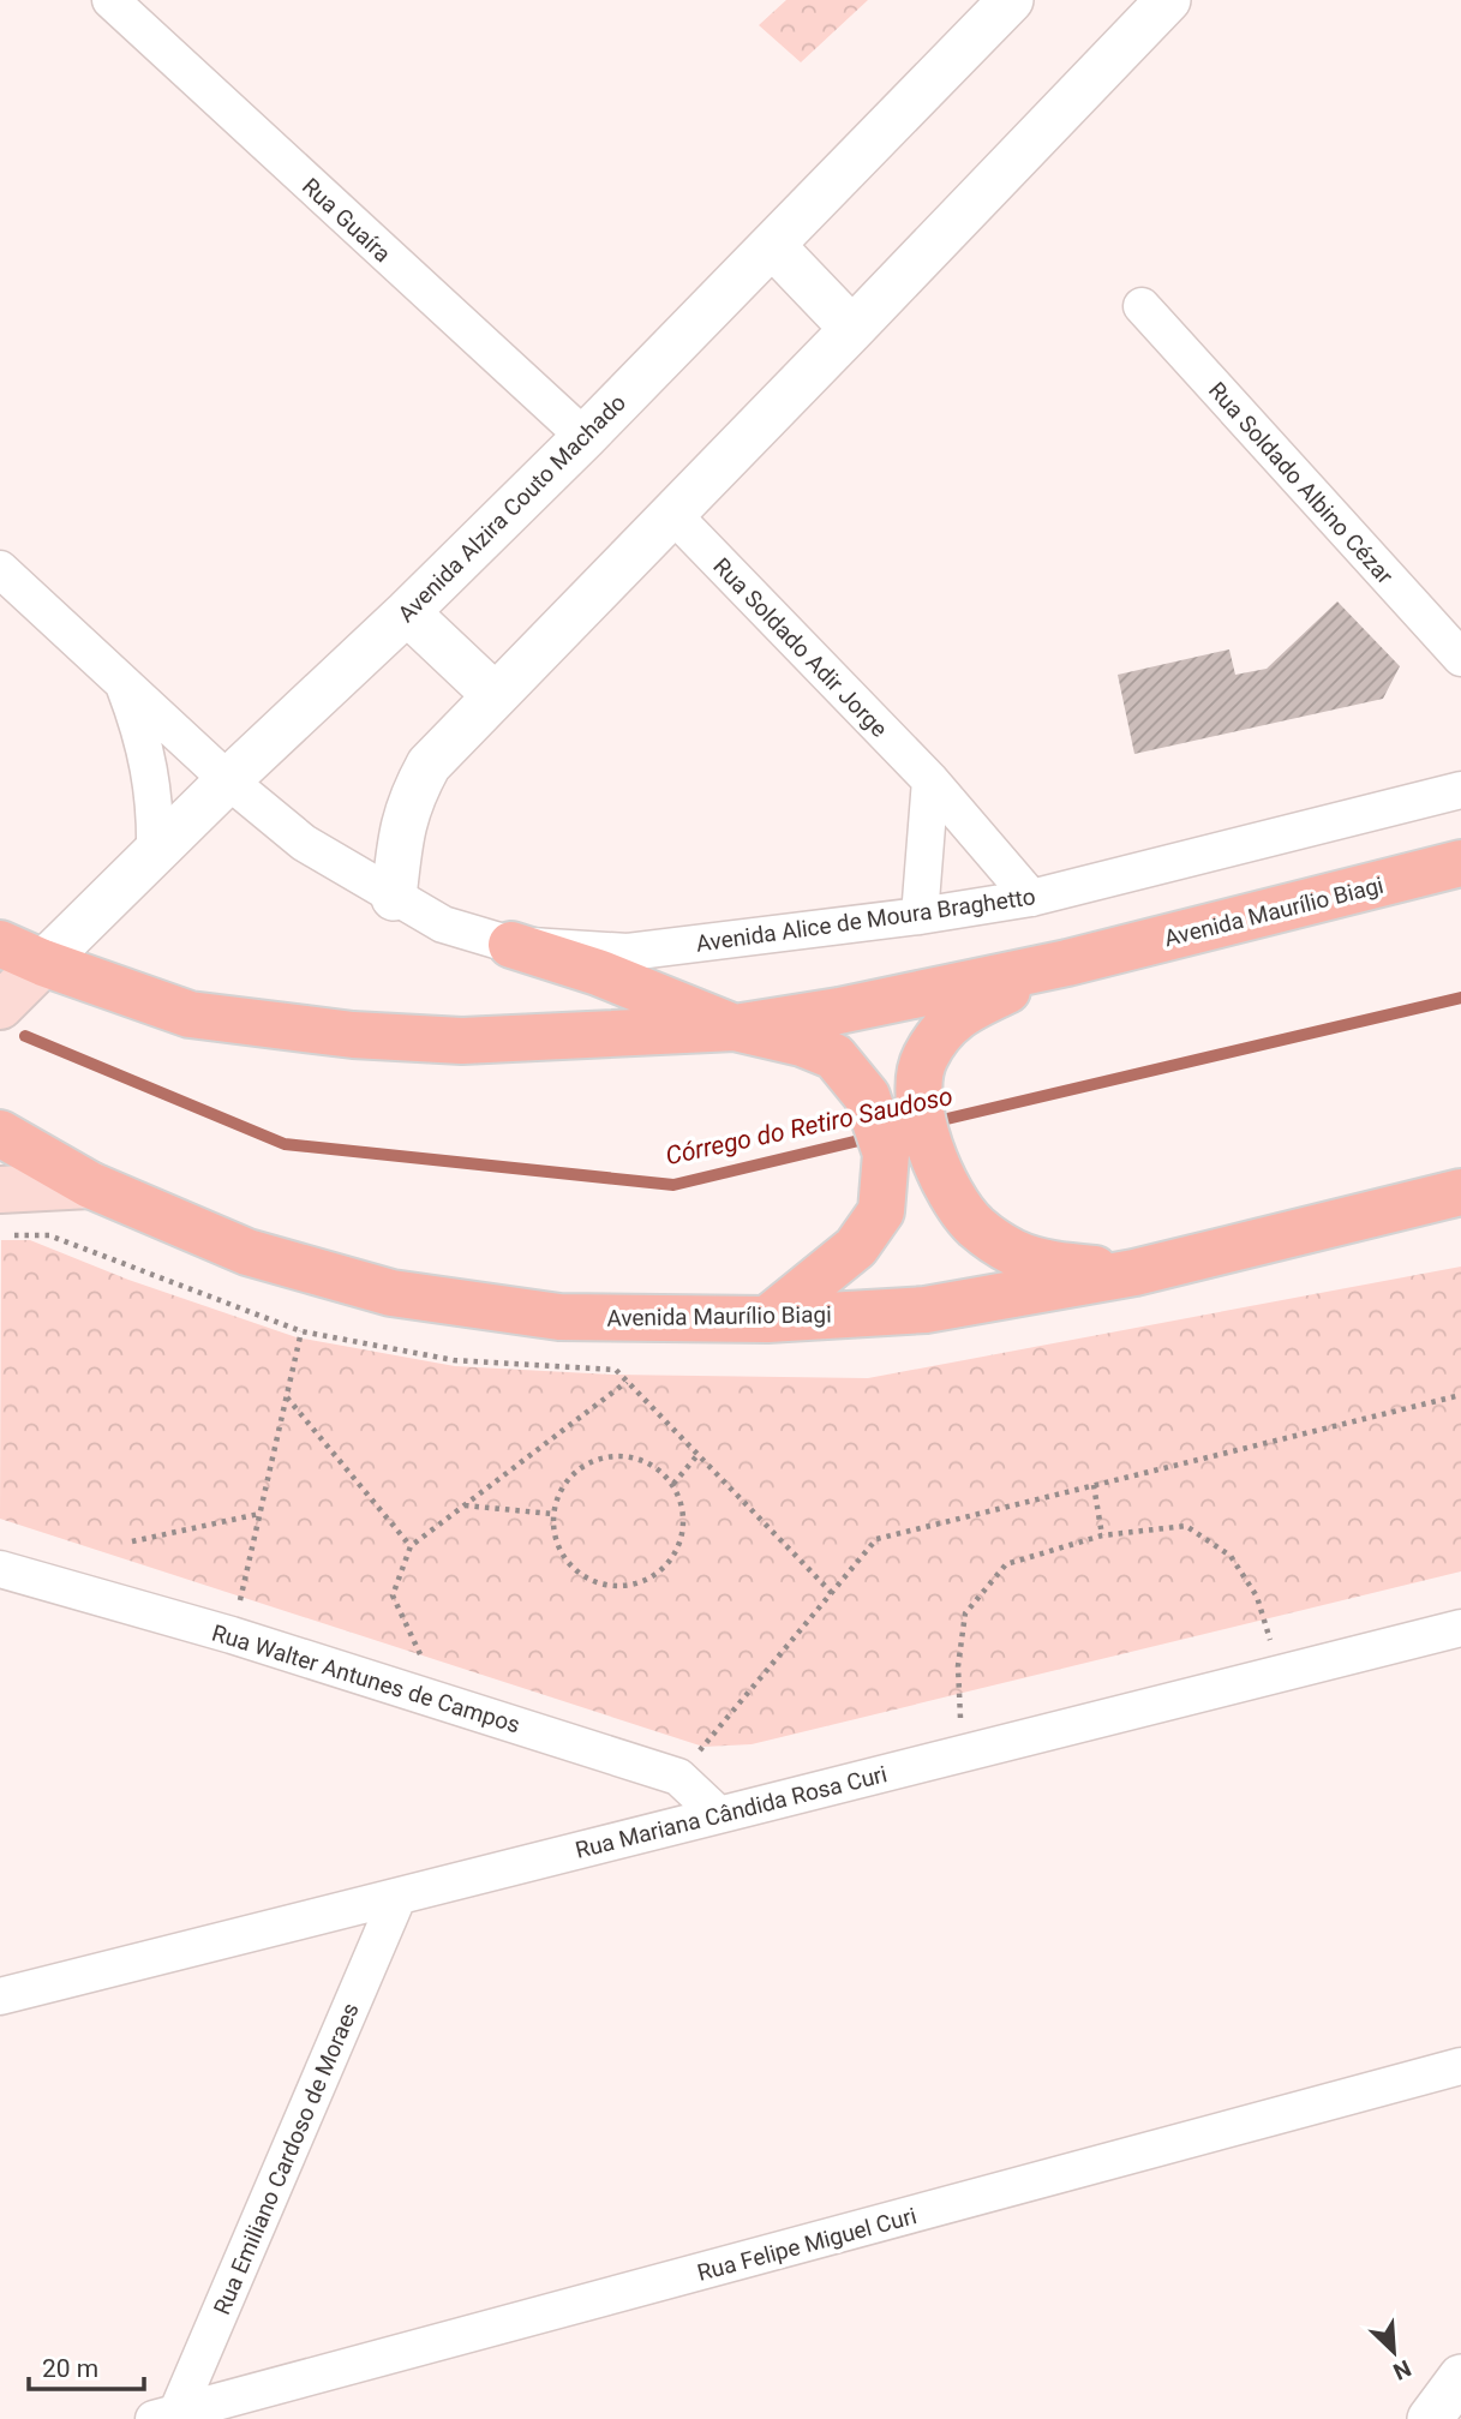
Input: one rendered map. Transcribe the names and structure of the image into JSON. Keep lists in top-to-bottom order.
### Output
{
  "streets": {
    "main road": ["Avenida Alzira Couto Machado", "Avenida Maurílio Biagi"],
    "street": [
      "Rua Guaíra",
      "Rua Soldado Albino Cézar",
      "Rua Soldado Adir Jorge",
      "Avenida Alice de Moura Braghetto",
      "Rua Walter Antunes de Campos",
      "Rua Mariana Cândida Rosa Curi",
      "Rua Emiliano Cardoso de Moraes",
      "Rua Felipe Miguel Curi"
    ]
  },
  "crossings": [
    ["Rua Guaíra", "Avenida Alzira Couto Machado"],
    ["Avenida Alzira Couto Machado", "Avenida Maurílio Biagi"],
    ["Rua Soldado Adir Jorge", "Avenida Alice de Moura Braghetto"],
    ["Rua Walter Antunes de Campos", "Rua Mariana Cândida Rosa Curi"],
    ["Rua Mariana Cândida Rosa Curi", "Rua Emiliano Cardoso de Moraes"],
    ["Rua Emiliano Cardoso de Moraes", "Rua Felipe Miguel Curi"]
  ],
  "water": ["Córrego do Retiro Saudoso"],
  "scale_bar": "20 m",
  "north": "bottom right"
}
